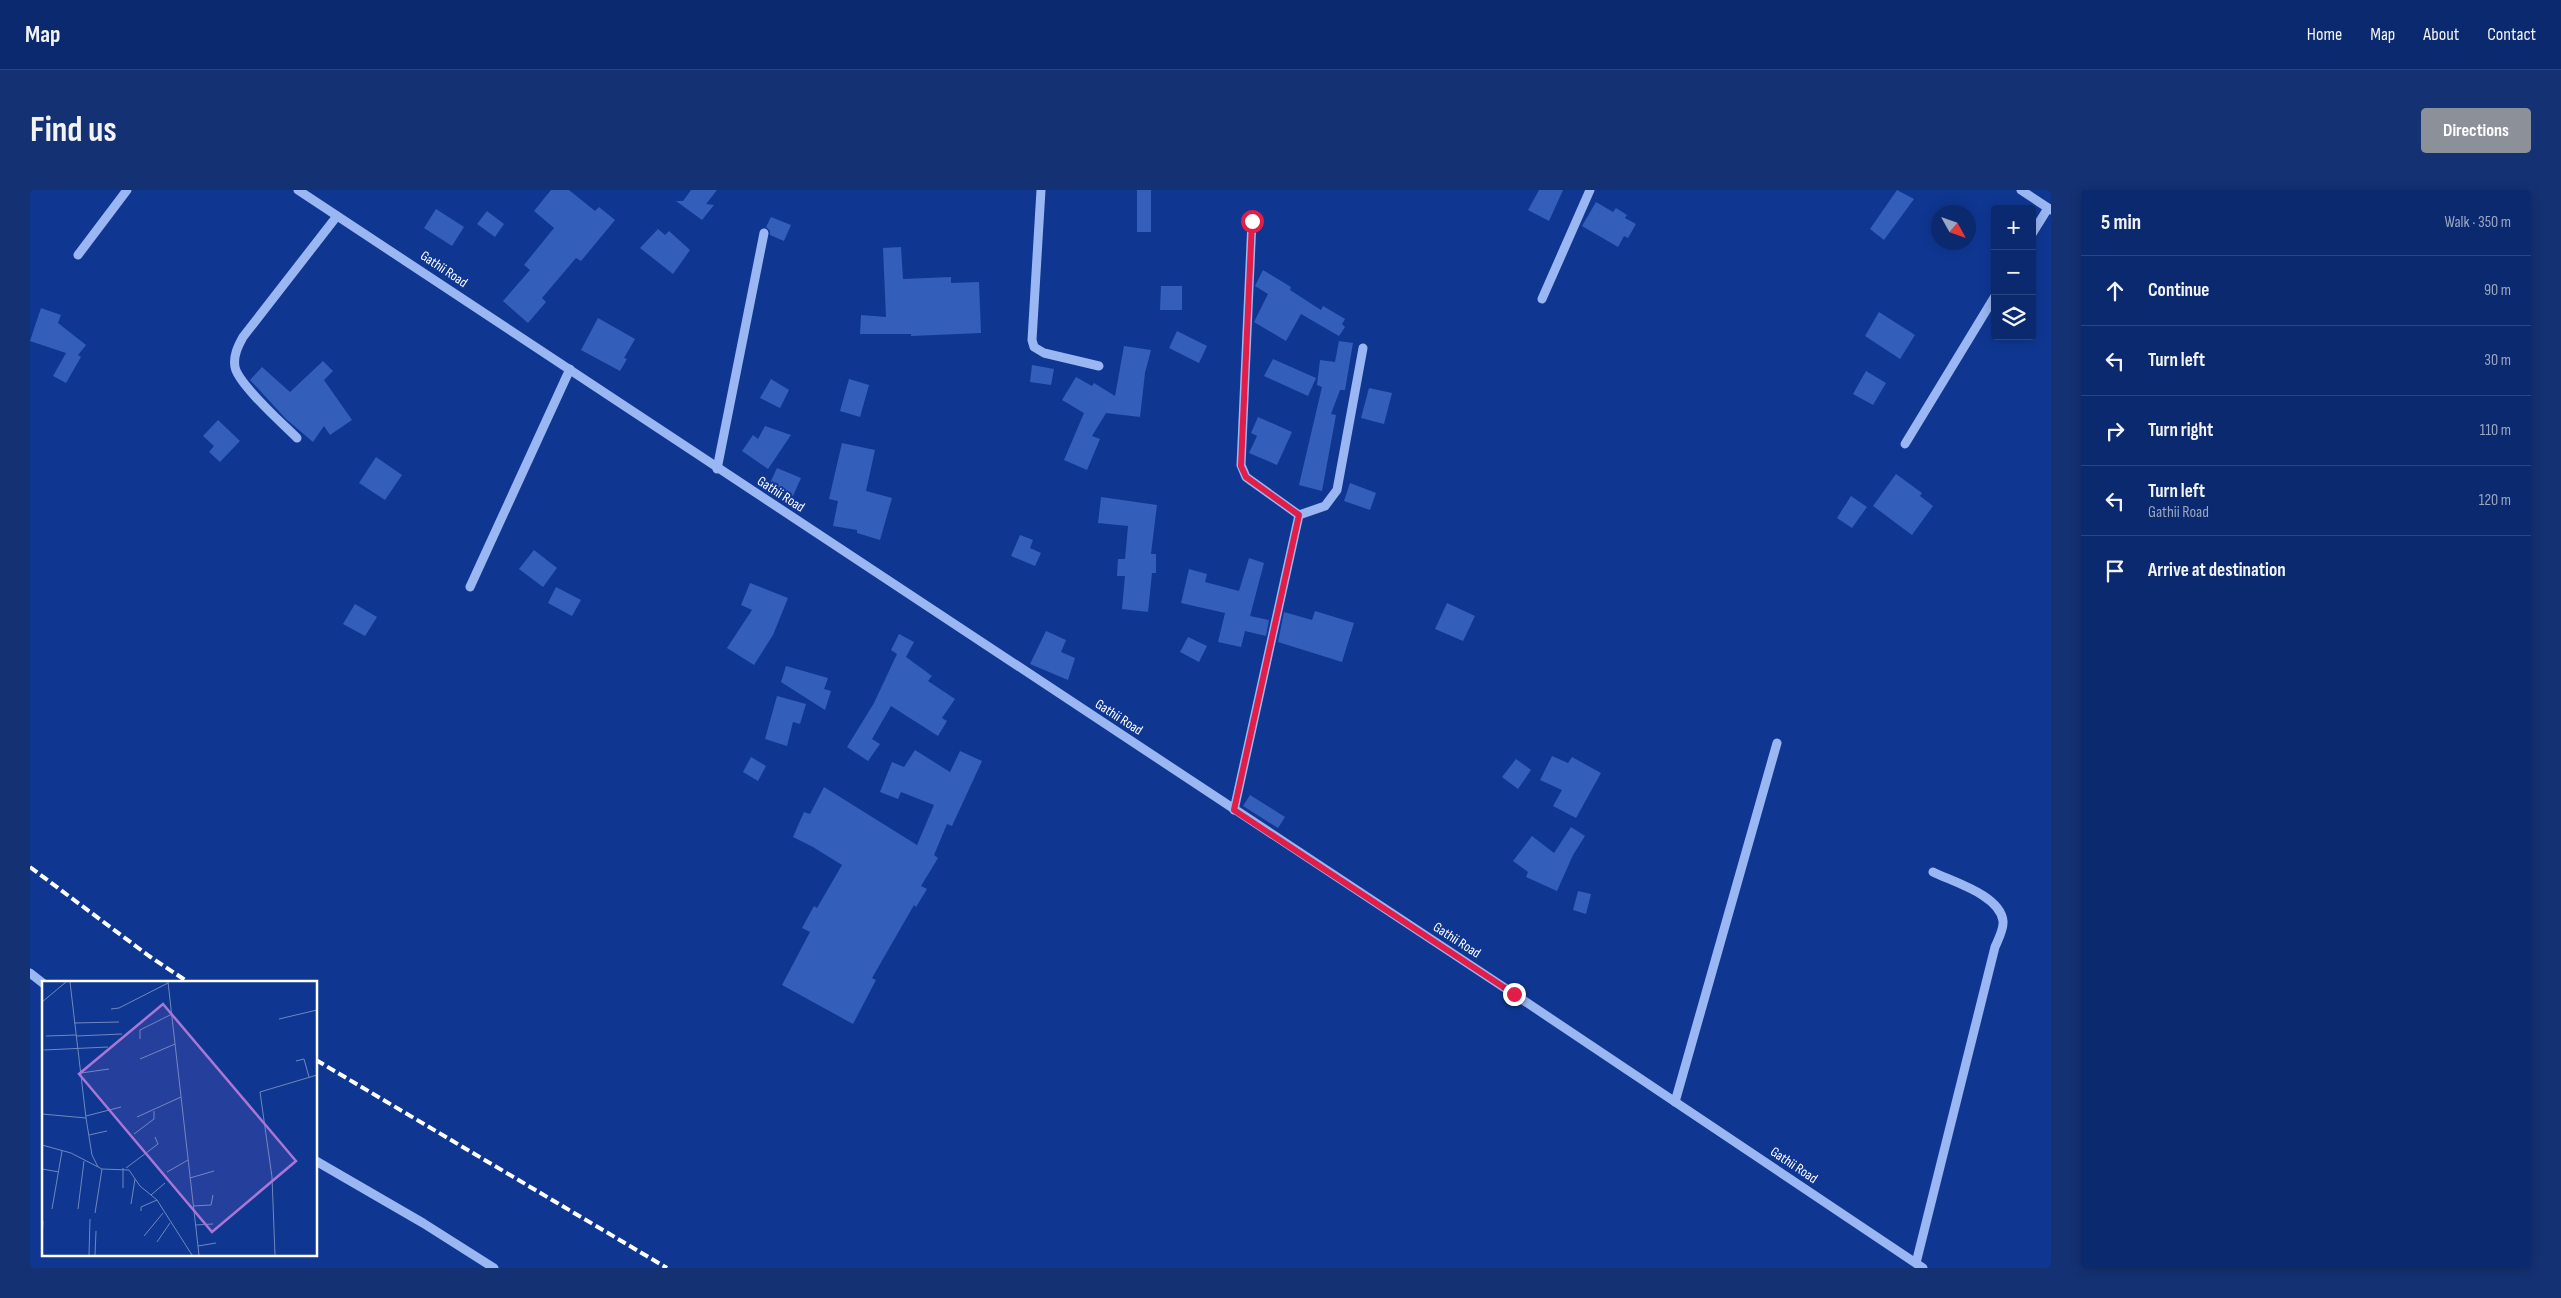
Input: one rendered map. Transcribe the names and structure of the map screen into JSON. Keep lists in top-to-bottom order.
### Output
{
  "streets": {
    "street": ["Gathii Road"]
  },
  "north": "bottom right",
  "page": {
    "header": "Map",
    "nav": [
      "Home",
      "Map",
      "About",
      "Contact"
    ],
    "buttons": "Directions",
    "title": "Find us",
    "heading": ["5 min", "Walk · 350 m"],
    "map_buttons": ["+", "−"],
    "list": [
      ["Continue", "90 m"],
      ["Turn left", "30 m"],
      ["Turn right", "110 m"],
      ["Turn left", "Gathii Road", "120 m"],
      "Arrive at destination"
    ]
  }
}
